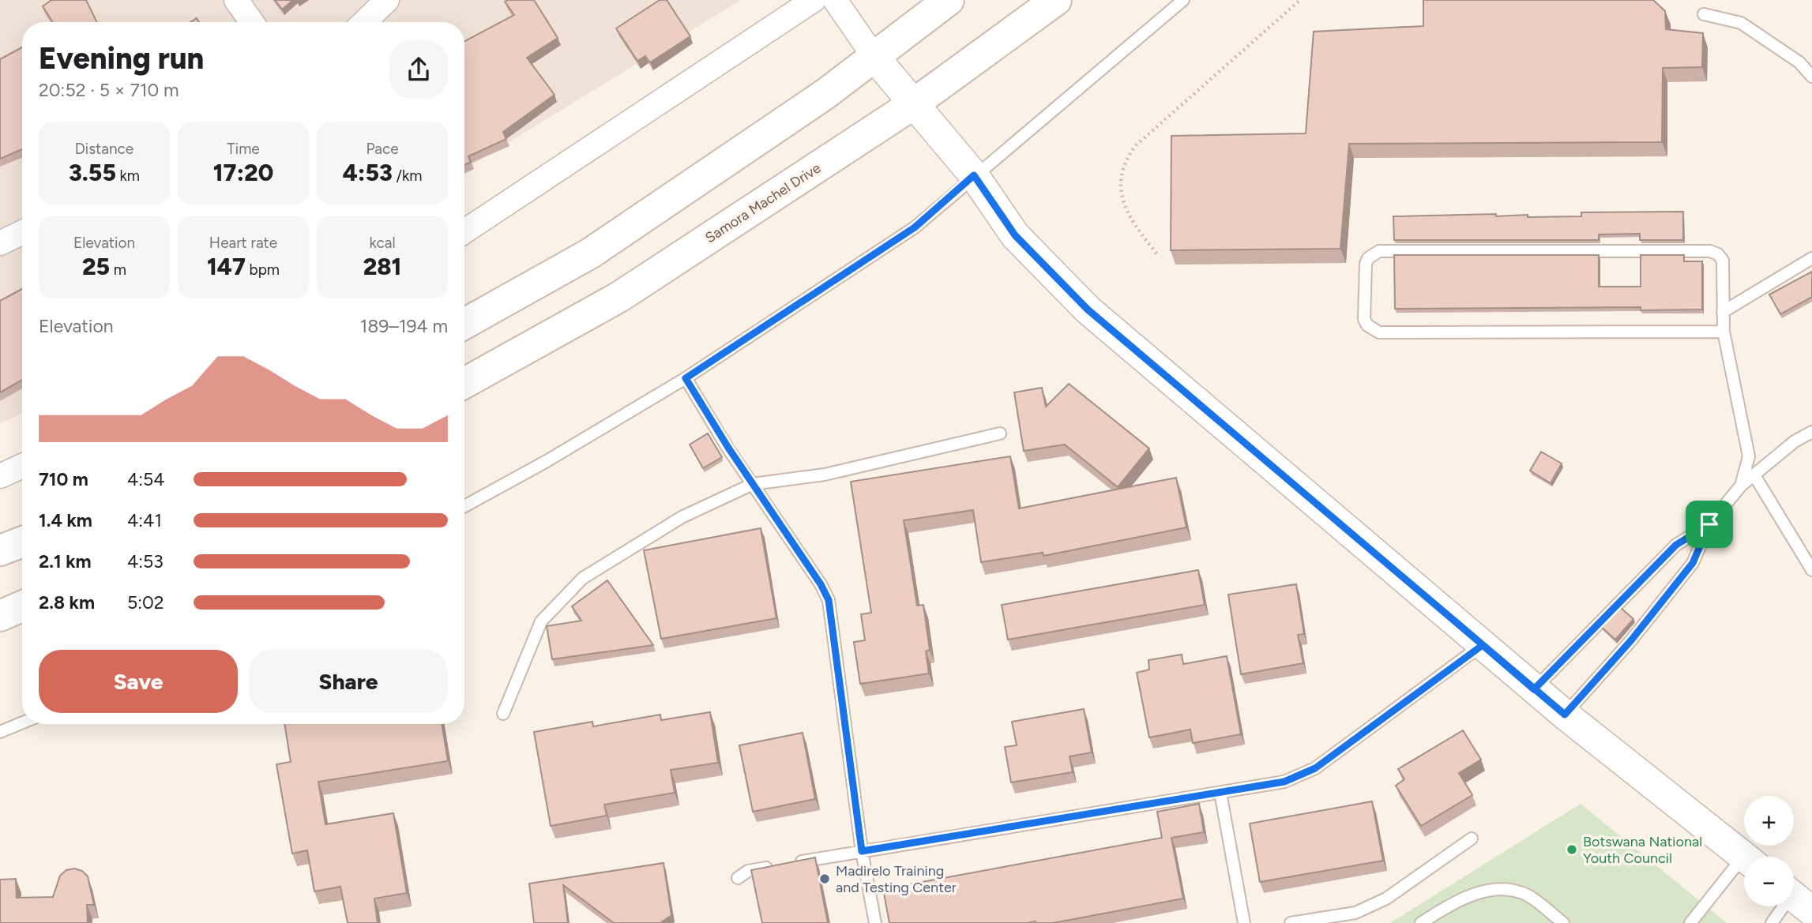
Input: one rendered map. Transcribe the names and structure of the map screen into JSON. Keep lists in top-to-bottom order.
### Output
{
  "streets": {
    "main road": ["Samora Machel Drive"]
  },
  "places": ["Botswana National Youth Council", "Madirelo Training and Testing Center"],
  "page": {
    "heading": ["Evening run", "20:52 · 5 × 710 m"],
    "stats": [
      ["Distance", "3.55 km"],
      ["Time", "17:20"],
      ["Pace", "4:53 /km"],
      ["Elevation", "25 m"],
      ["Heart rate", "147 bpm"],
      ["kcal", "281"]
    ],
    "chart": ["Elevation", "189–194 m"],
    "list": [
      {
        "name": "710 m",
        "note": "4:54"
      },
      {
        "name": "1.4 km",
        "note": "4:41"
      },
      {
        "name": "2.1 km",
        "note": "4:53"
      },
      {
        "name": "2.8 km",
        "note": "5:02"
      }
    ],
    "buttons": ["Save", "Share"],
    "map_buttons": ["+", "−"]
  }
}
